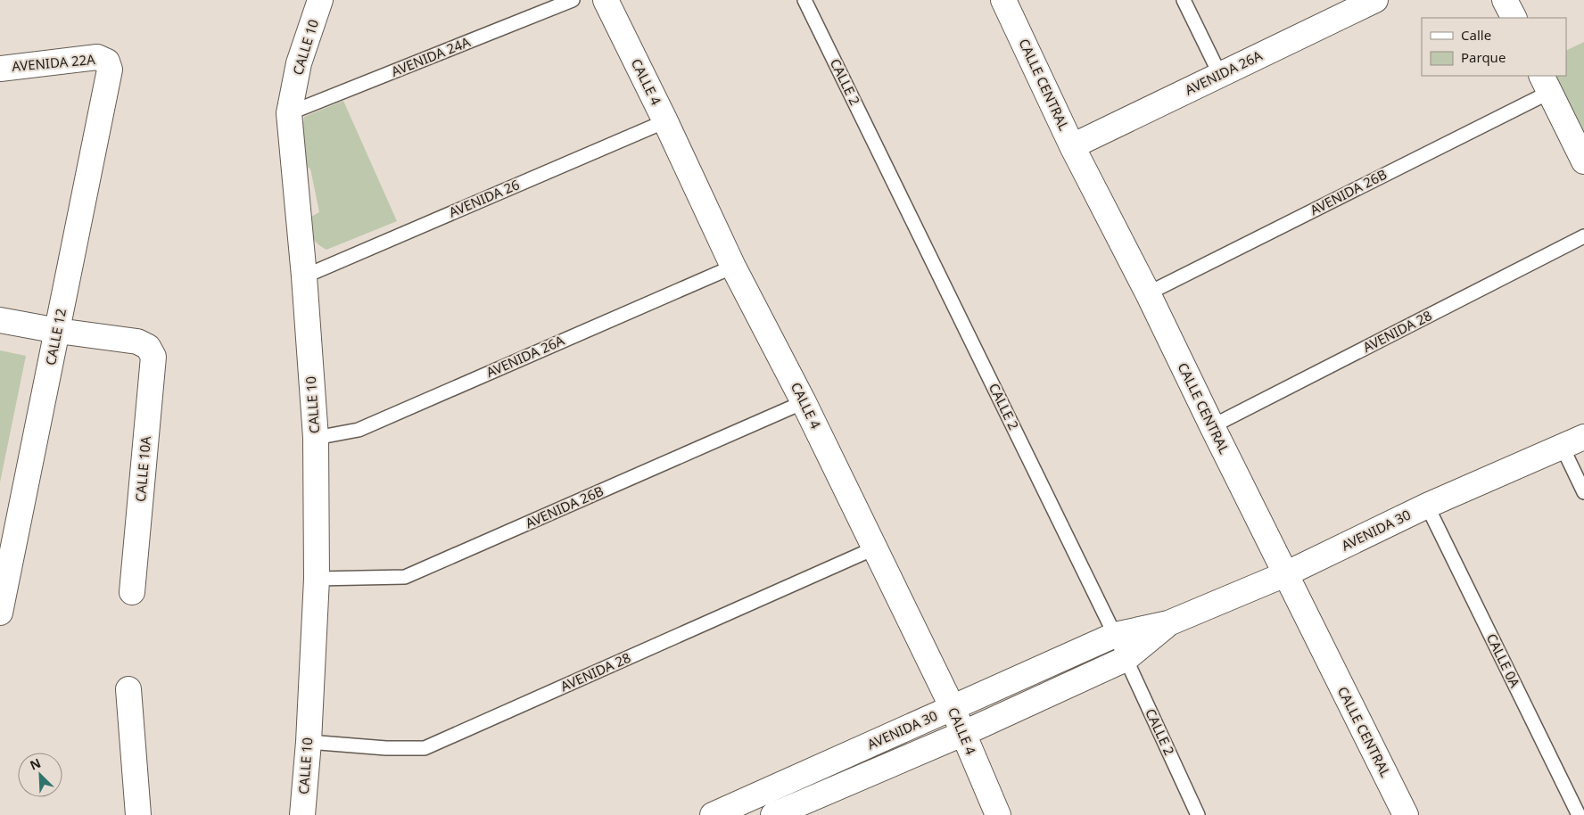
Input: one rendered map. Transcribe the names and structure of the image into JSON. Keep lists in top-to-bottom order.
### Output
{
  "streets": {
    "street": [
      "CALLE 10",
      "AVENIDA 22A",
      "AVENIDA 26A",
      "CALLE 4",
      "CALLE CENTRAL",
      "CALLE 12",
      "CALLE 10A",
      "AVENIDA 30"
    ],
    "lane": [
      "AVENIDA 24A",
      "CALLE 2",
      "AVENIDA 26B",
      "AVENIDA 26",
      "AVENIDA 28",
      "CALLE 0A"
    ]
  },
  "crossings": [
    ["CALLE 10", "AVENIDA 24A"],
    ["CALLE 10", "AVENIDA 26A"],
    ["CALLE 10", "AVENIDA 26B"],
    ["CALLE 10", "AVENIDA 26"],
    ["CALLE 10", "AVENIDA 28"],
    ["AVENIDA 22A", "CALLE 12"],
    ["AVENIDA 26A", "CALLE 4"],
    ["AVENIDA 26A", "CALLE CENTRAL"],
    ["CALLE 4", "AVENIDA 26B"],
    ["CALLE 4", "AVENIDA 26"],
    ["CALLE 4", "AVENIDA 28"],
    ["CALLE 4", "AVENIDA 30"],
    ["CALLE 2", "AVENIDA 30"],
    ["CALLE CENTRAL", "AVENIDA 26B"],
    ["CALLE CENTRAL", "AVENIDA 28"],
    ["CALLE CENTRAL", "AVENIDA 30"],
    ["CALLE 12", "CALLE 10A"],
    ["AVENIDA 30", "CALLE 0A"]
  ],
  "legend": ["Calle", "Parque"],
  "north": "top left"
}
